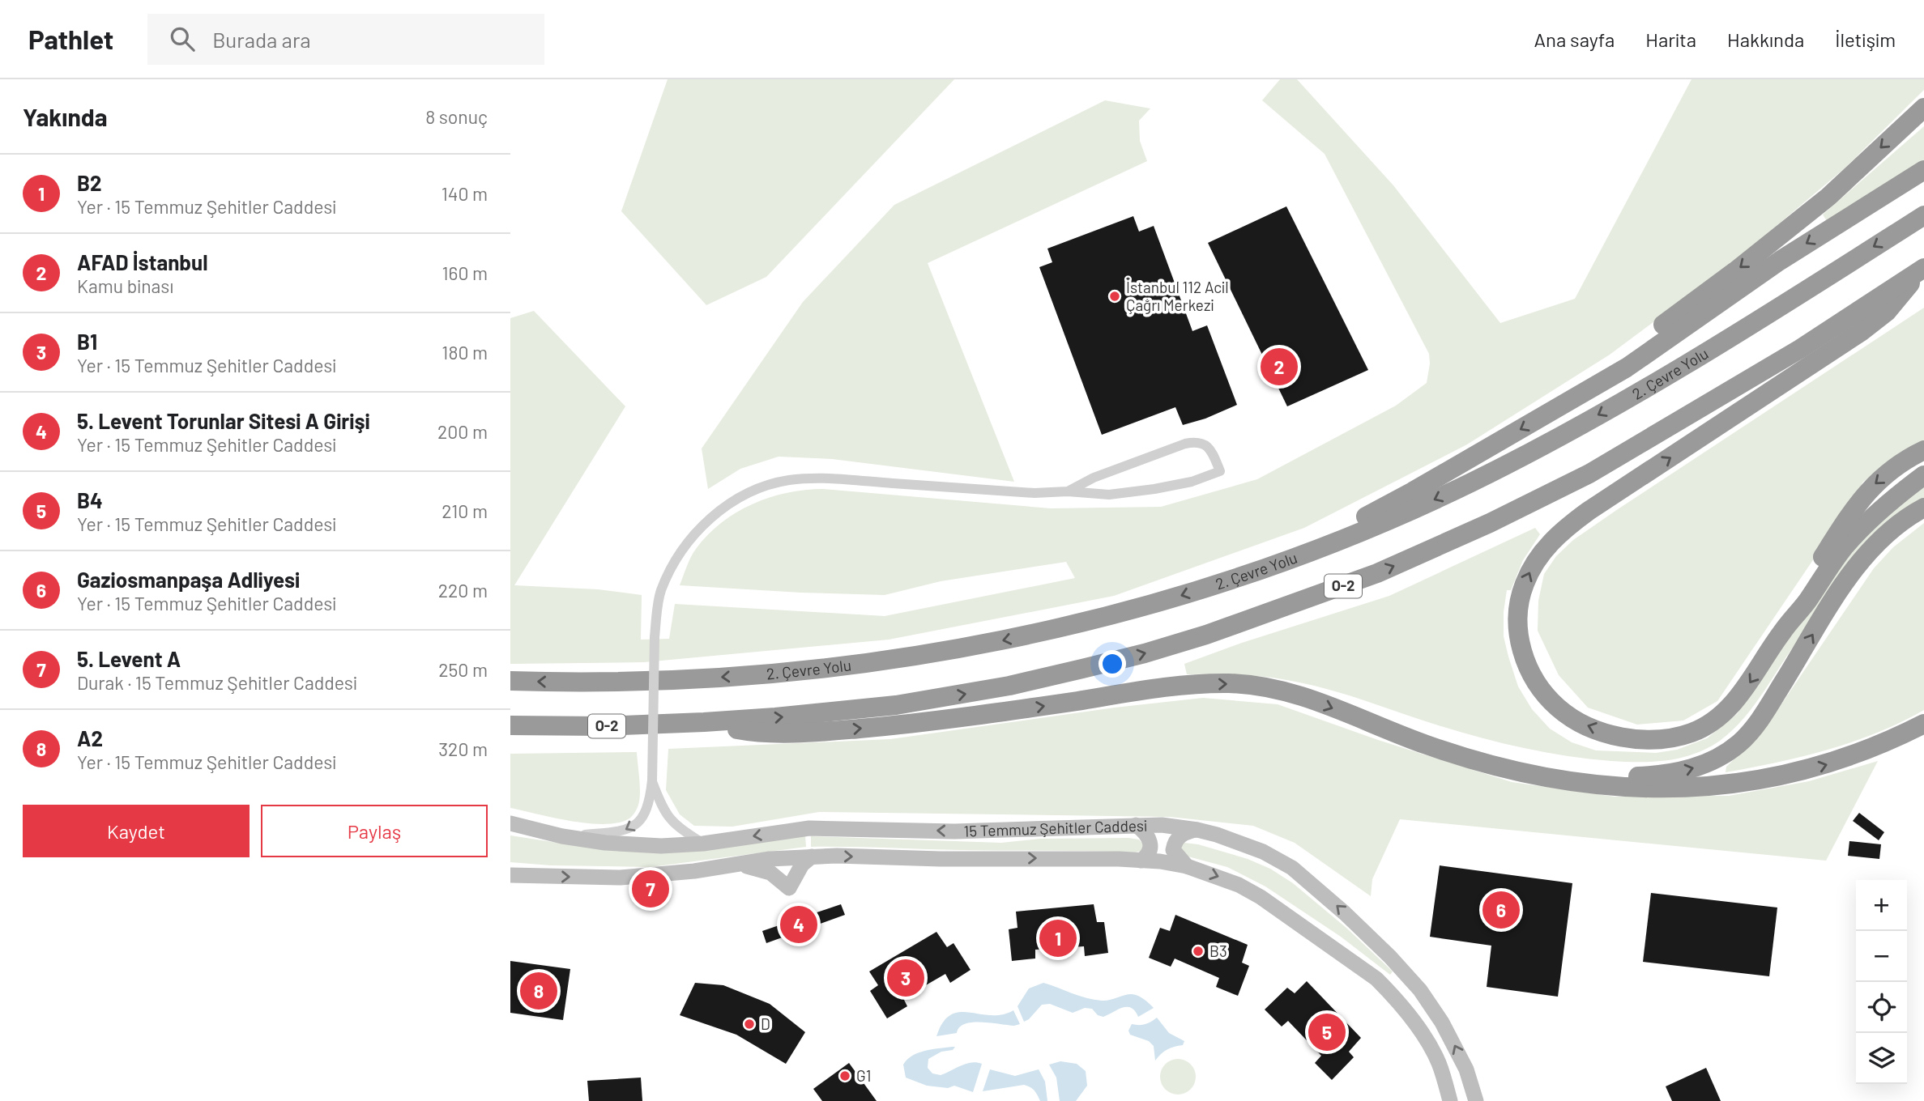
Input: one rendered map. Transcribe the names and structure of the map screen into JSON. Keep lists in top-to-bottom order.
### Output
{
  "streets": {
    "highway": ["2. Çevre Yolu", "O-2"],
    "main road": ["15 Temmuz Şehitler Caddesi"]
  },
  "places": [
    "İstanbul 112 Acil Çağrı Merkezi",
    "B3",
    "D",
    "G1"
  ],
  "page": {
    "header": "Pathlet",
    "search": "Burada ara",
    "nav": [
      "Ana sayfa",
      "Harita",
      "Hakkında",
      "İletişim"
    ],
    "heading": ["Yakında", "8 sonuç"],
    "list": [
      {
        "mark": "1",
        "name": "B2",
        "note": "Yer · 15 Temmuz Şehitler Caddesi",
        "value": "140 m"
      },
      {
        "mark": "2",
        "name": "AFAD İstanbul",
        "note": "Kamu binası",
        "value": "160 m"
      },
      {
        "mark": "3",
        "name": "B1",
        "note": "Yer · 15 Temmuz Şehitler Caddesi",
        "value": "180 m"
      },
      {
        "mark": "4",
        "name": "5. Levent Torunlar Sitesi A Girişi",
        "note": "Yer · 15 Temmuz Şehitler Caddesi",
        "value": "200 m"
      },
      {
        "mark": "5",
        "name": "B4",
        "note": "Yer · 15 Temmuz Şehitler Caddesi",
        "value": "210 m"
      },
      {
        "mark": "6",
        "name": "Gaziosmanpaşa Adliyesi",
        "note": "Yer · 15 Temmuz Şehitler Caddesi",
        "value": "220 m"
      },
      {
        "mark": "7",
        "name": "5. Levent A",
        "note": "Durak · 15 Temmuz Şehitler Caddesi",
        "value": "250 m"
      },
      {
        "mark": "8",
        "name": "A2",
        "note": "Yer · 15 Temmuz Şehitler Caddesi",
        "value": "320 m"
      }
    ],
    "pins": [
      "2",
      "7",
      "6",
      "4",
      "1",
      "3",
      "8",
      "5"
    ],
    "buttons": ["Kaydet", "Paylaş"],
    "map_buttons": ["+", "−"]
  }
}
